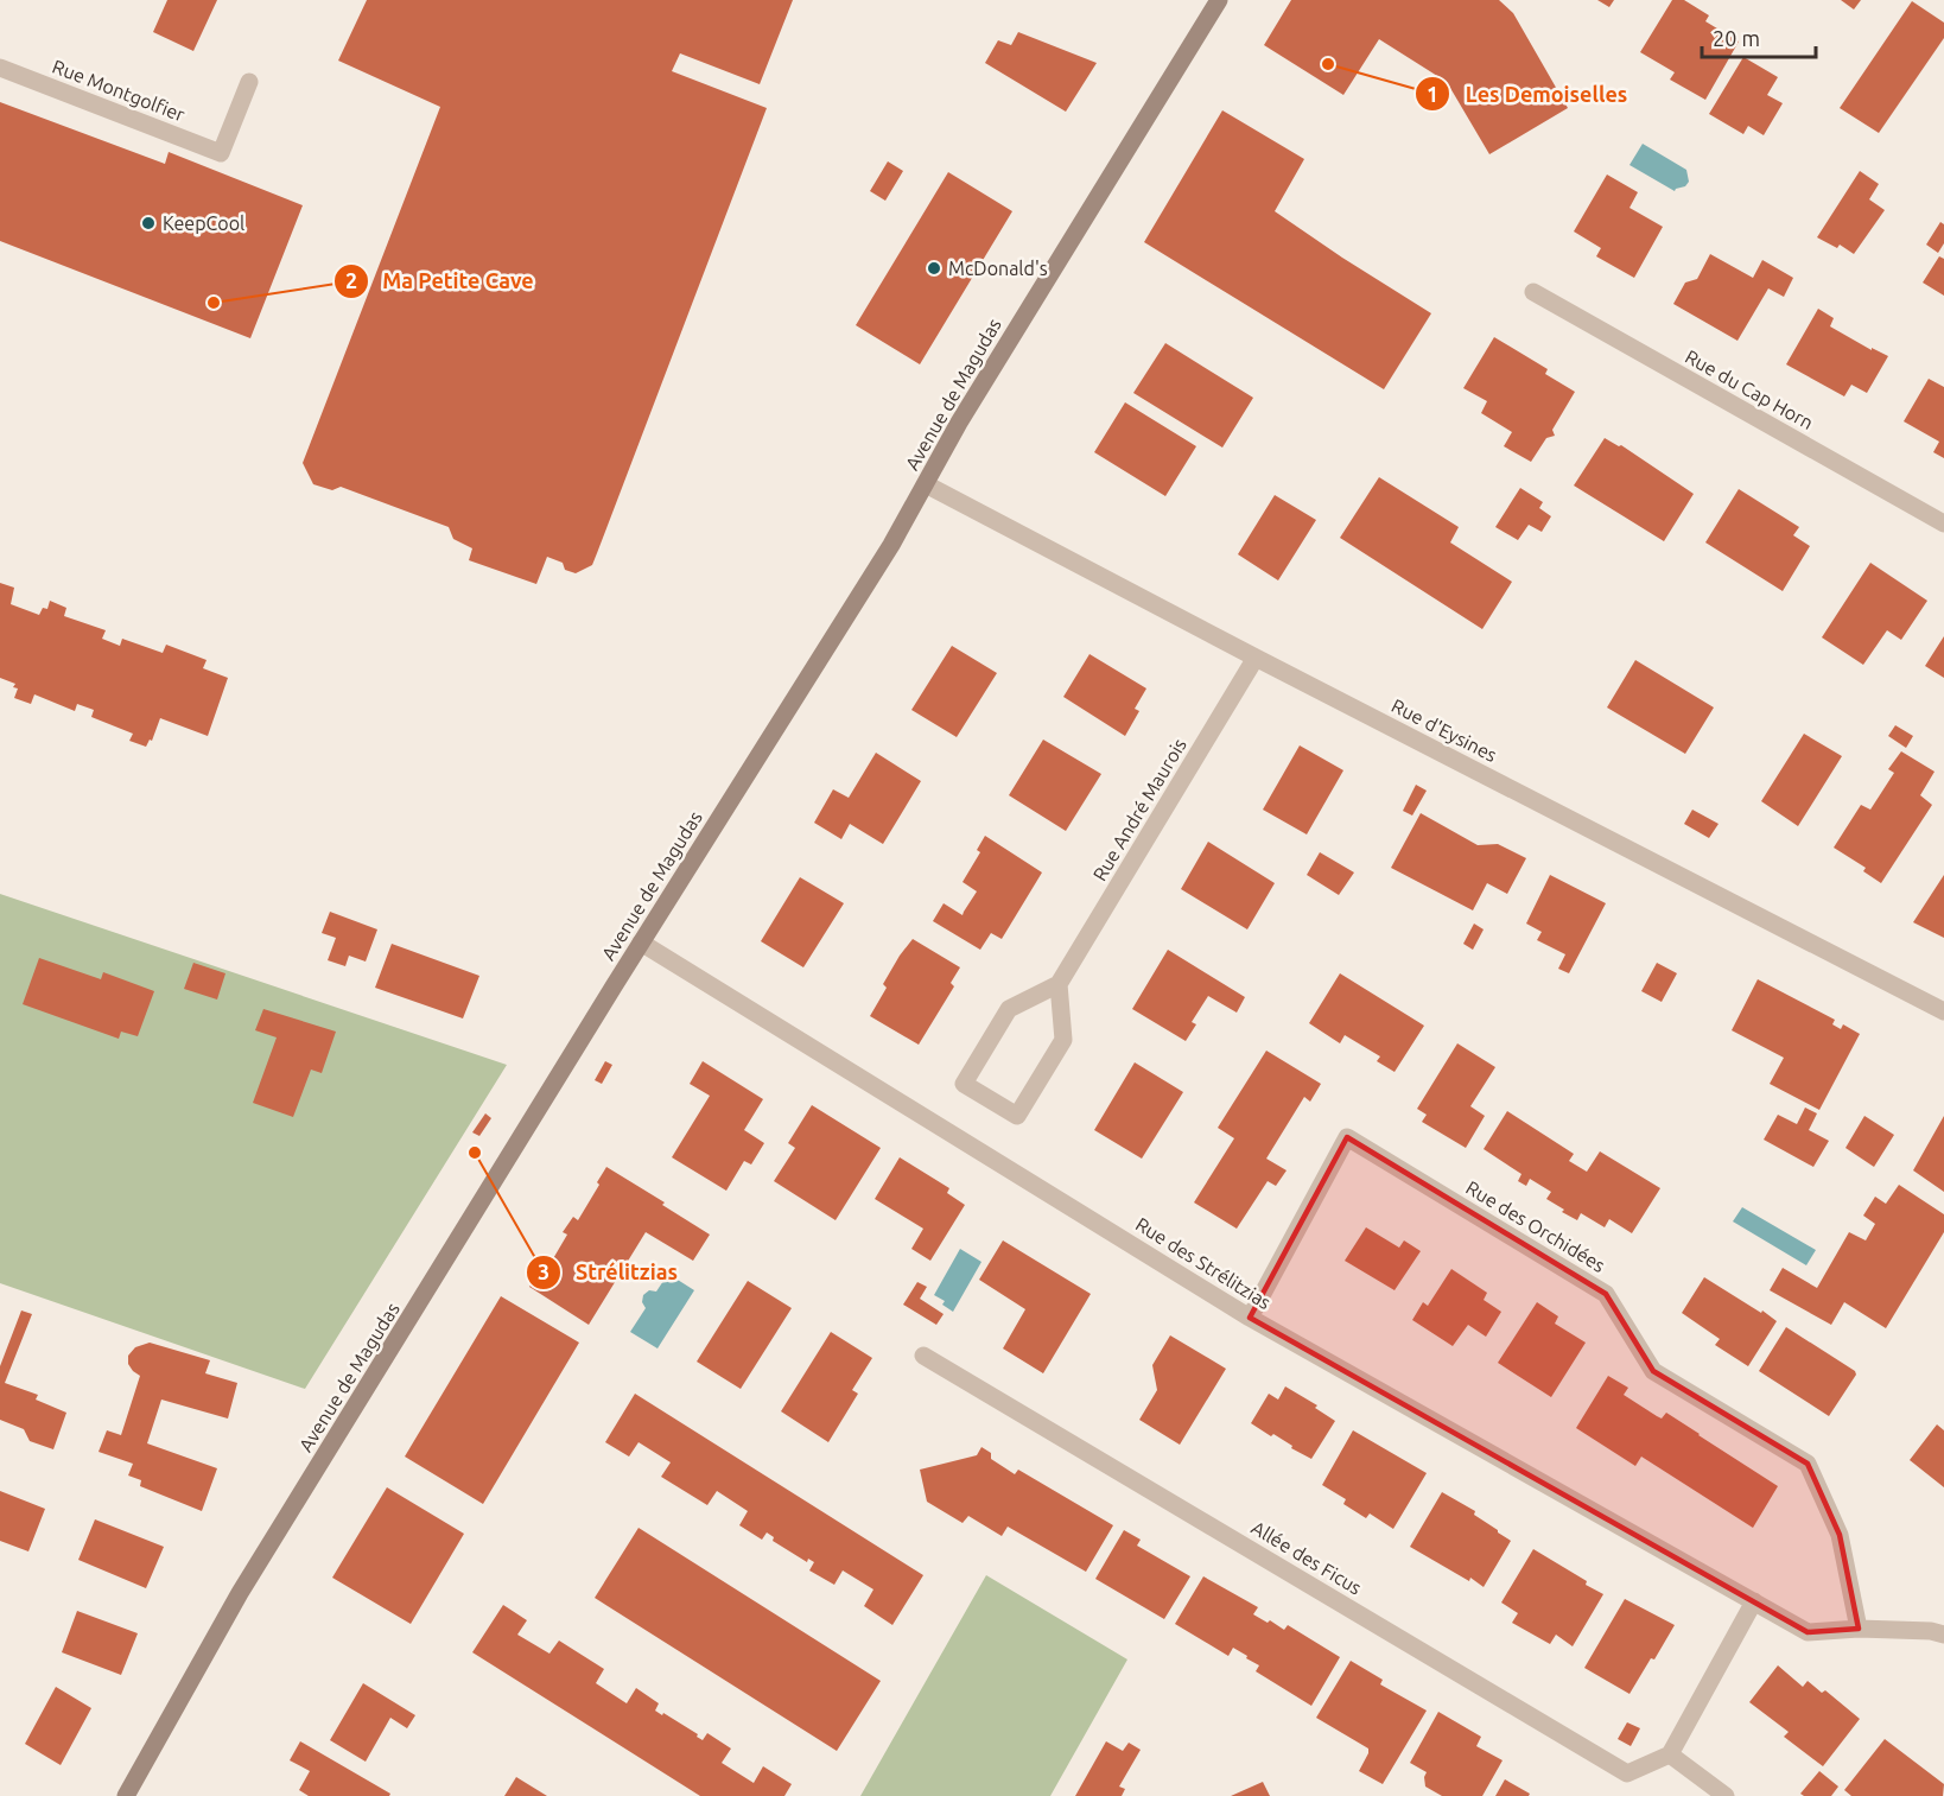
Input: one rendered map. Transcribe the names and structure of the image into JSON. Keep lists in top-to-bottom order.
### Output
{
  "streets": {
    "main road": ["Avenue de Magudas"],
    "street": [
      "Rue Montgolfier",
      "Rue du Cap Horn",
      "Rue d'Eysines",
      "Rue André Maurois",
      "Rue des Orchidées",
      "Rue des Strélitzias",
      "Allée des Ficus"
    ]
  },
  "crossings": [
    ["Avenue de Magudas", "Rue d'Eysines"],
    ["Avenue de Magudas", "Rue des Strélitzias"],
    ["Rue d'Eysines", "Rue André Maurois"],
    ["Rue des Orchidées", "Rue des Strélitzias"]
  ],
  "places": [
    "Les Demoiselles",
    "KeepCool",
    "McDonald's",
    "Ma Petite Cave",
    "Strélitzias"
  ],
  "scale_bar": "20 m"
}
